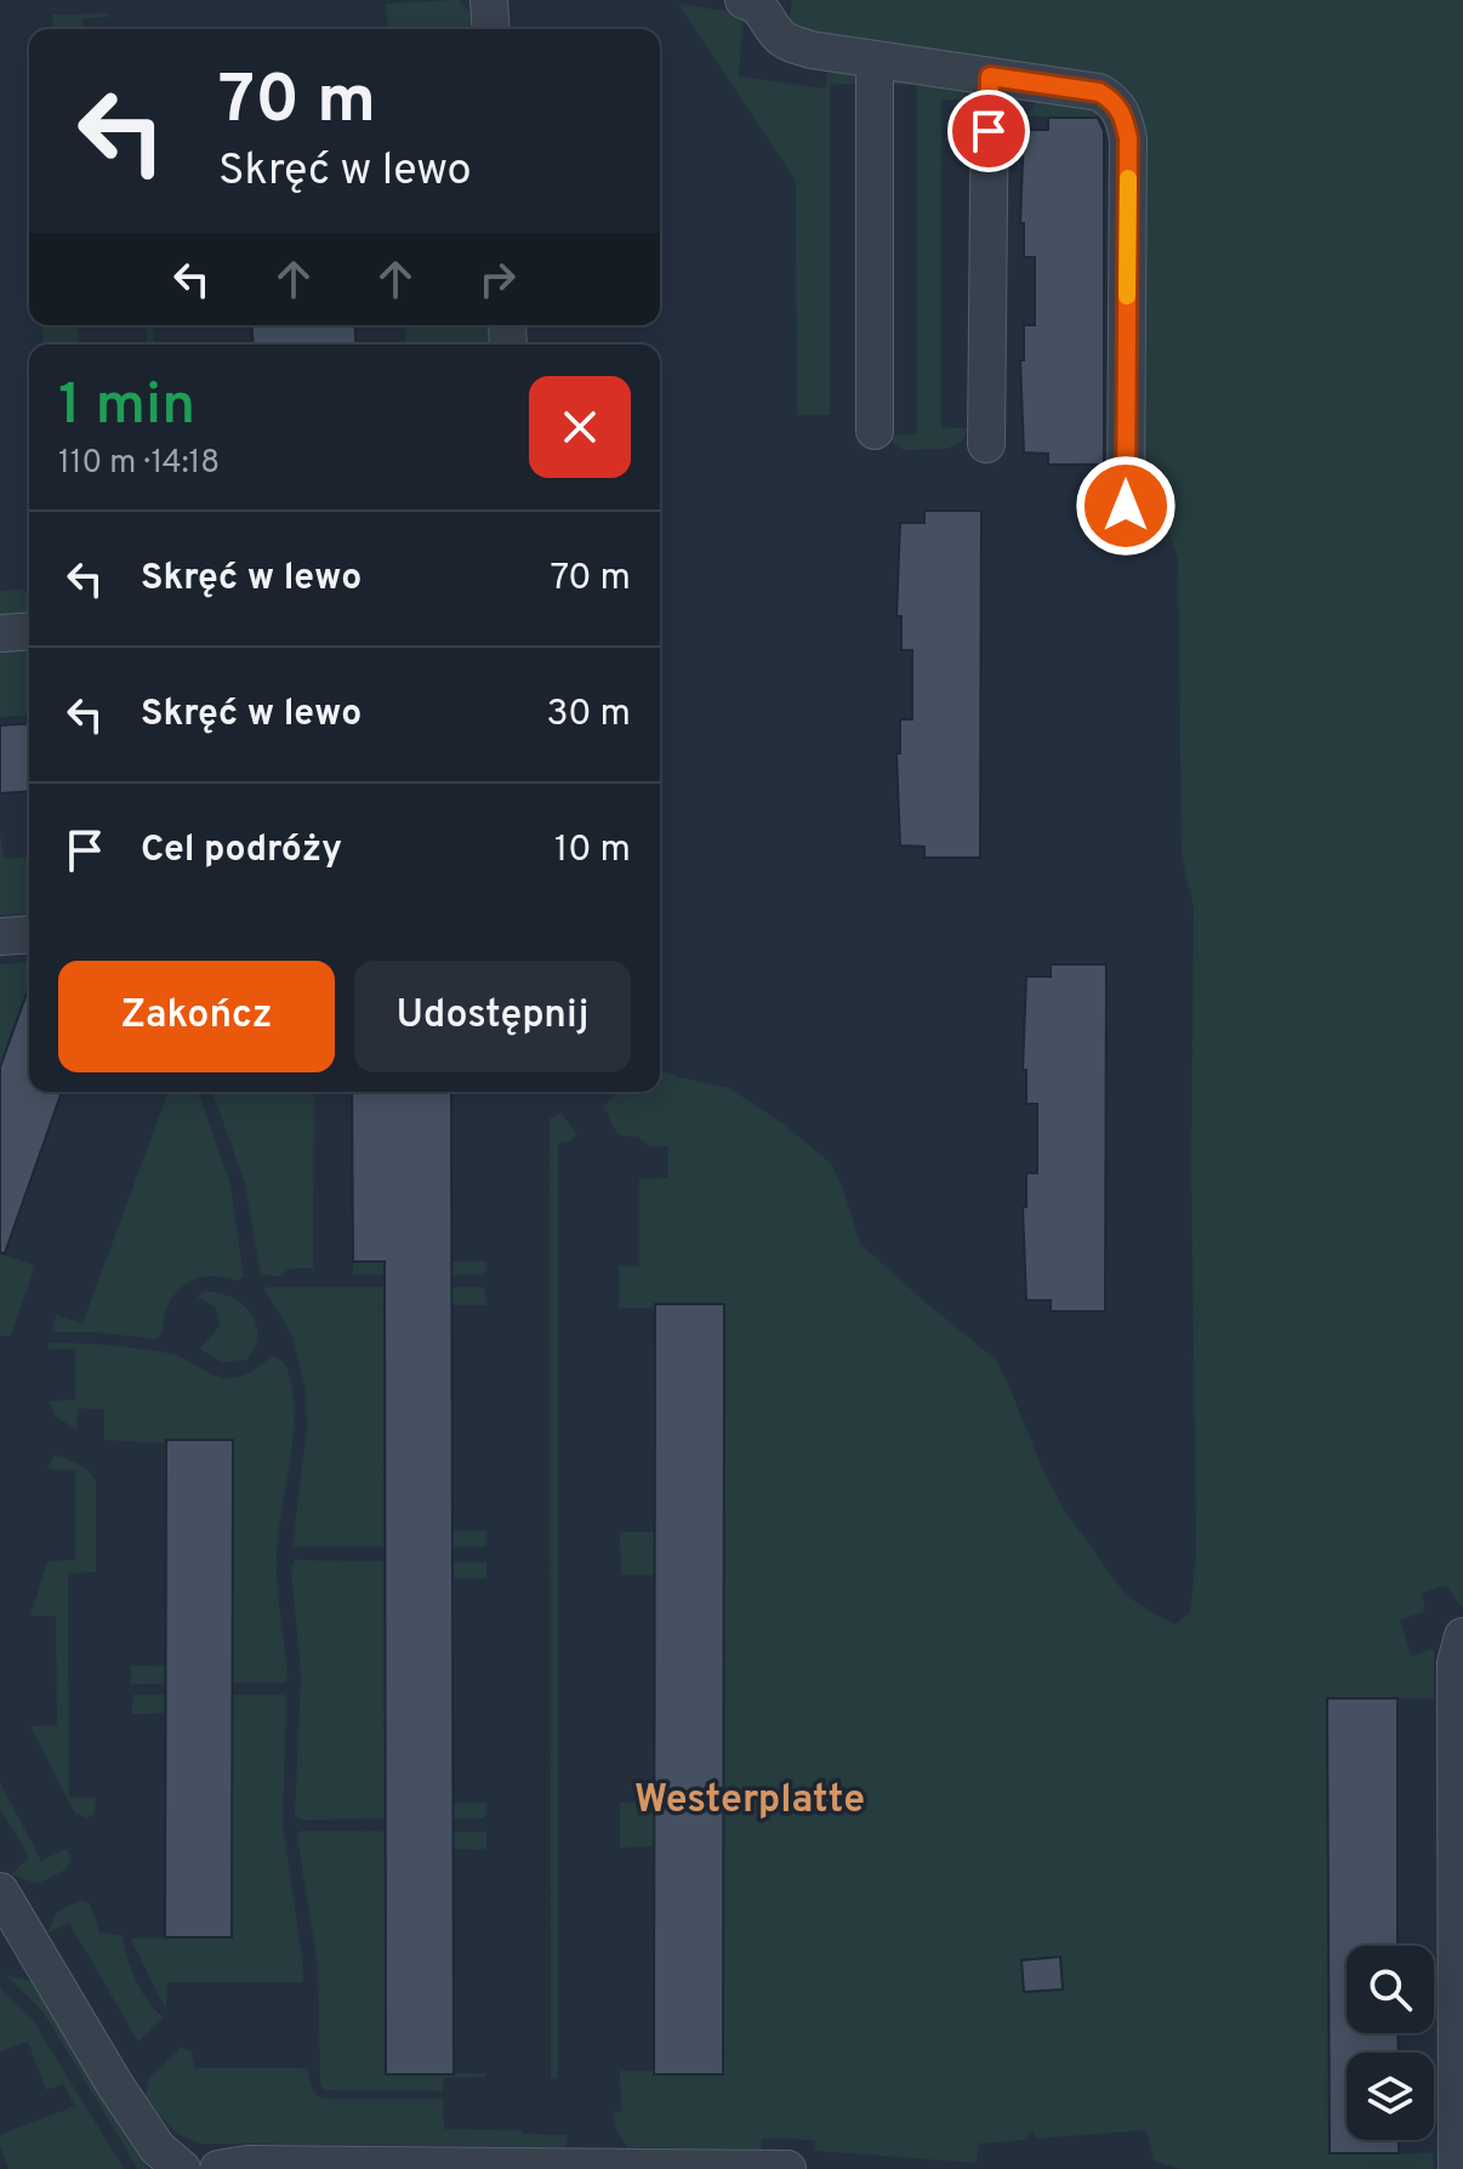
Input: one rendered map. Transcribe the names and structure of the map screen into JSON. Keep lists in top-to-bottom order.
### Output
{
  "districts": ["Westerplatte"],
  "page": {
    "turn": ["70 m", "Skręć w lewo"],
    "heading": ["1 min", "110 m · 14:18"],
    "list": [
      {
        "name": "Skręć w lewo",
        "value": "70 m"
      },
      {
        "name": "Skręć w lewo",
        "value": "30 m"
      },
      {
        "name": "Cel podróży",
        "value": "10 m"
      }
    ],
    "buttons": ["Zakończ", "Udostępnij"]
  }
}
